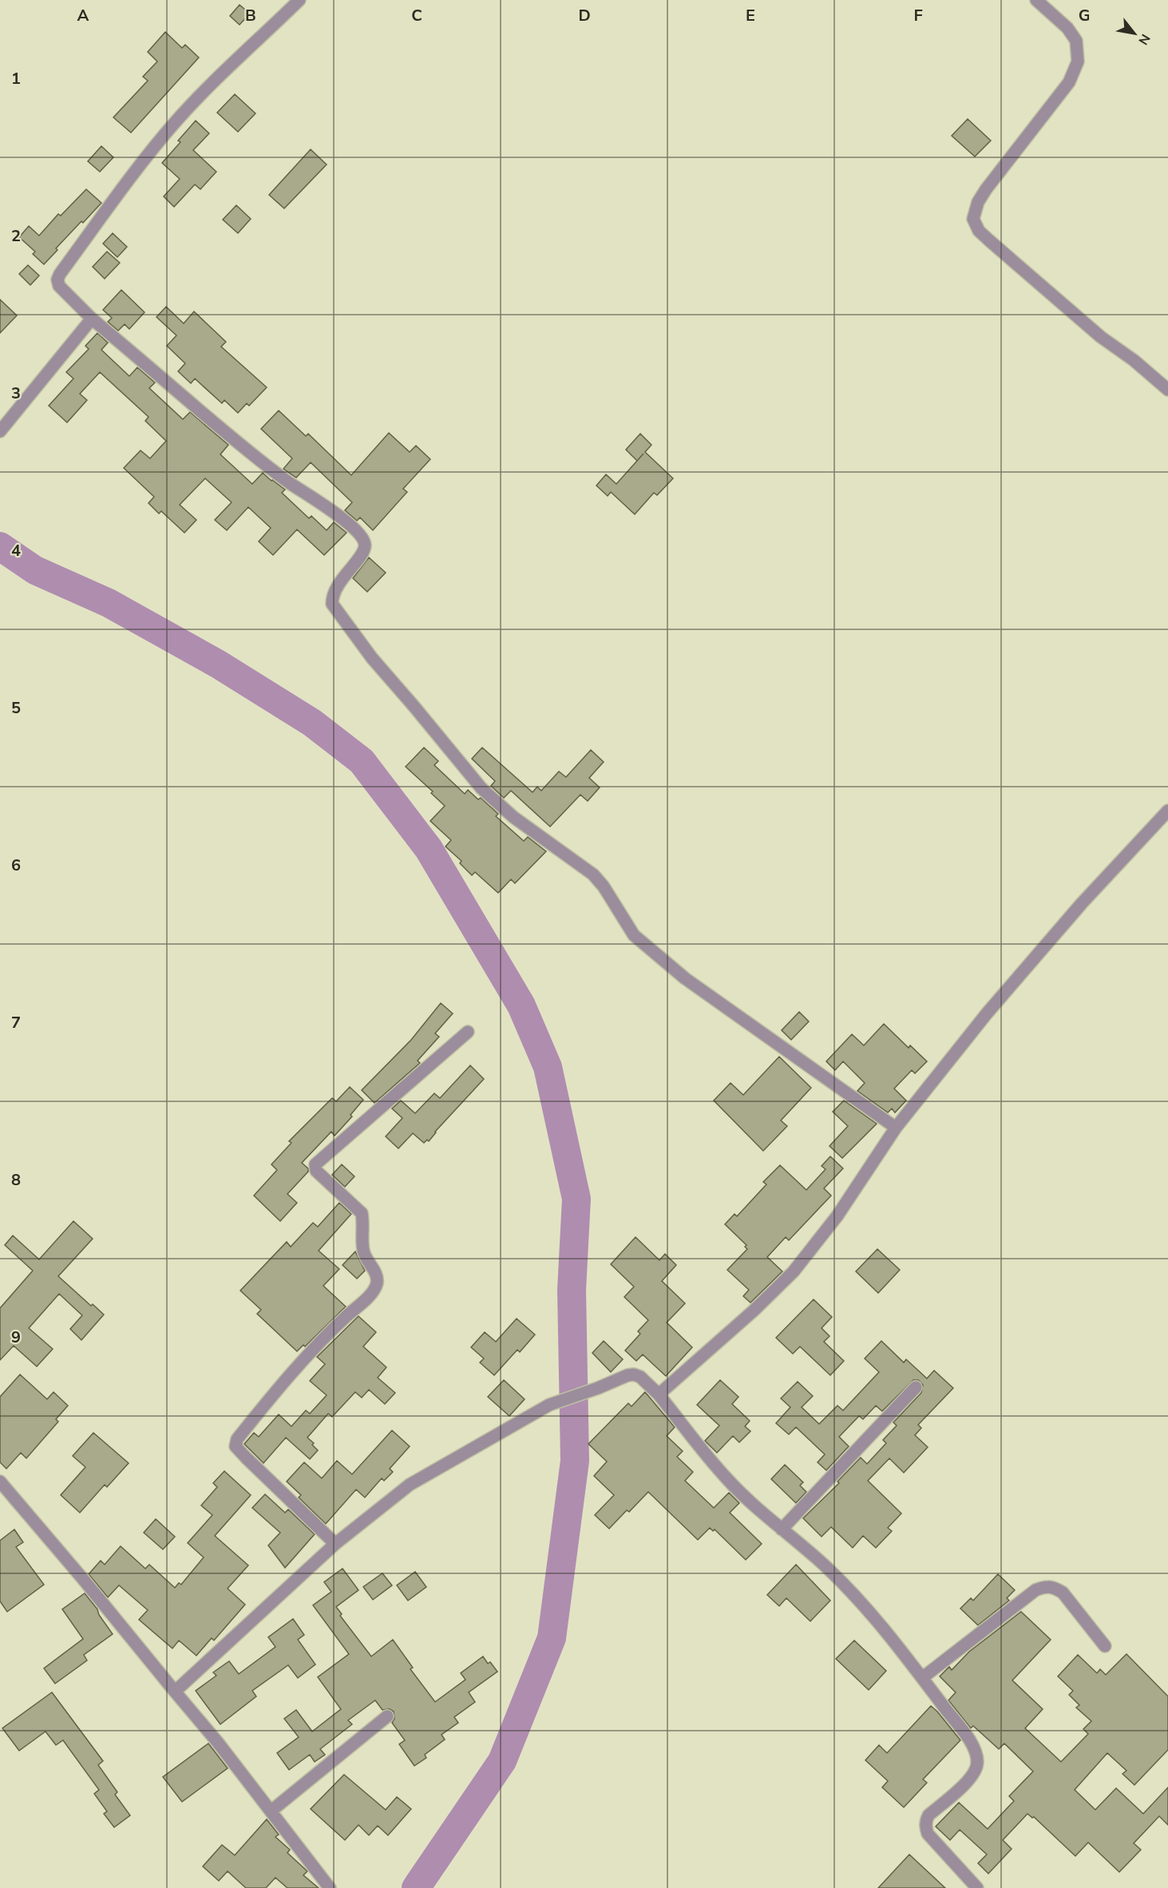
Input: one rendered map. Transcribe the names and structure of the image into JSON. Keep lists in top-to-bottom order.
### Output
{
  "north": "bottom right",
  "grid": {
    "columns": [
      "A",
      "B",
      "C",
      "D",
      "E",
      "F",
      "G"
    ],
    "rows": [
      "1",
      "2",
      "3",
      "4",
      "5",
      "6",
      "7",
      "8",
      "9"
    ]
  }
}
